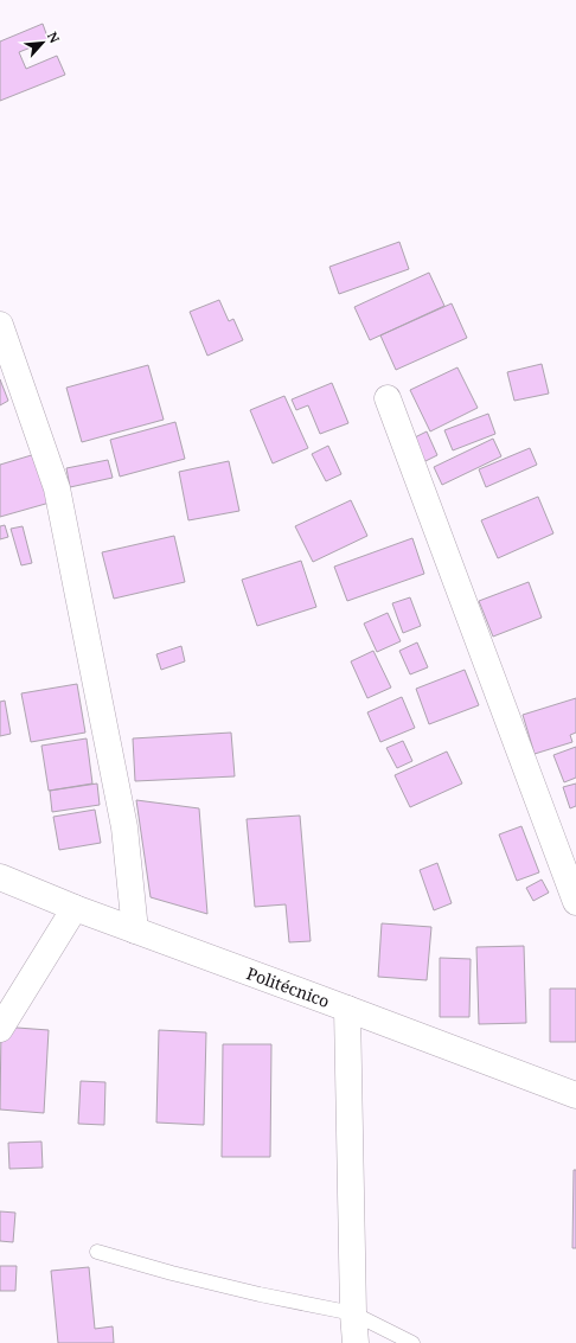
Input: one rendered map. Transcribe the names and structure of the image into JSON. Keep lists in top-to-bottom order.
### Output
{
  "streets": {
    "street": ["Politécnico"]
  },
  "north": "top right"
}
